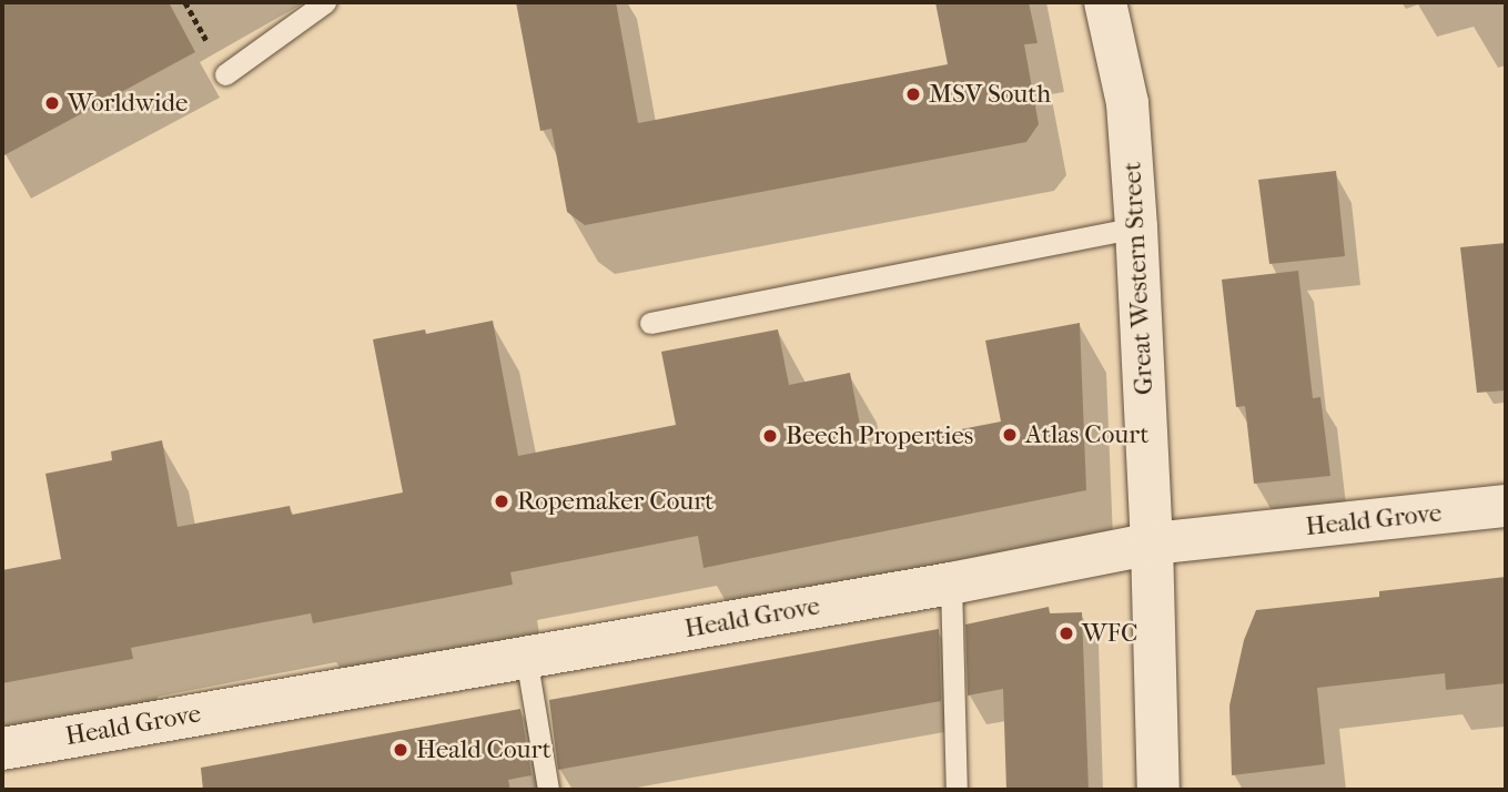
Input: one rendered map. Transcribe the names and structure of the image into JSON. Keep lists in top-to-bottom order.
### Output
{
  "streets": {
    "street": ["Great Western Street", "Heald Grove"]
  },
  "crossings": [
    ["Great Western Street", "Heald Grove"]
  ],
  "places": [
    "MSV South",
    "Worldwide",
    "Atlas Court",
    "Beech Properties",
    "Ropemaker Court",
    "WFC",
    "Heald Court"
  ]
}
